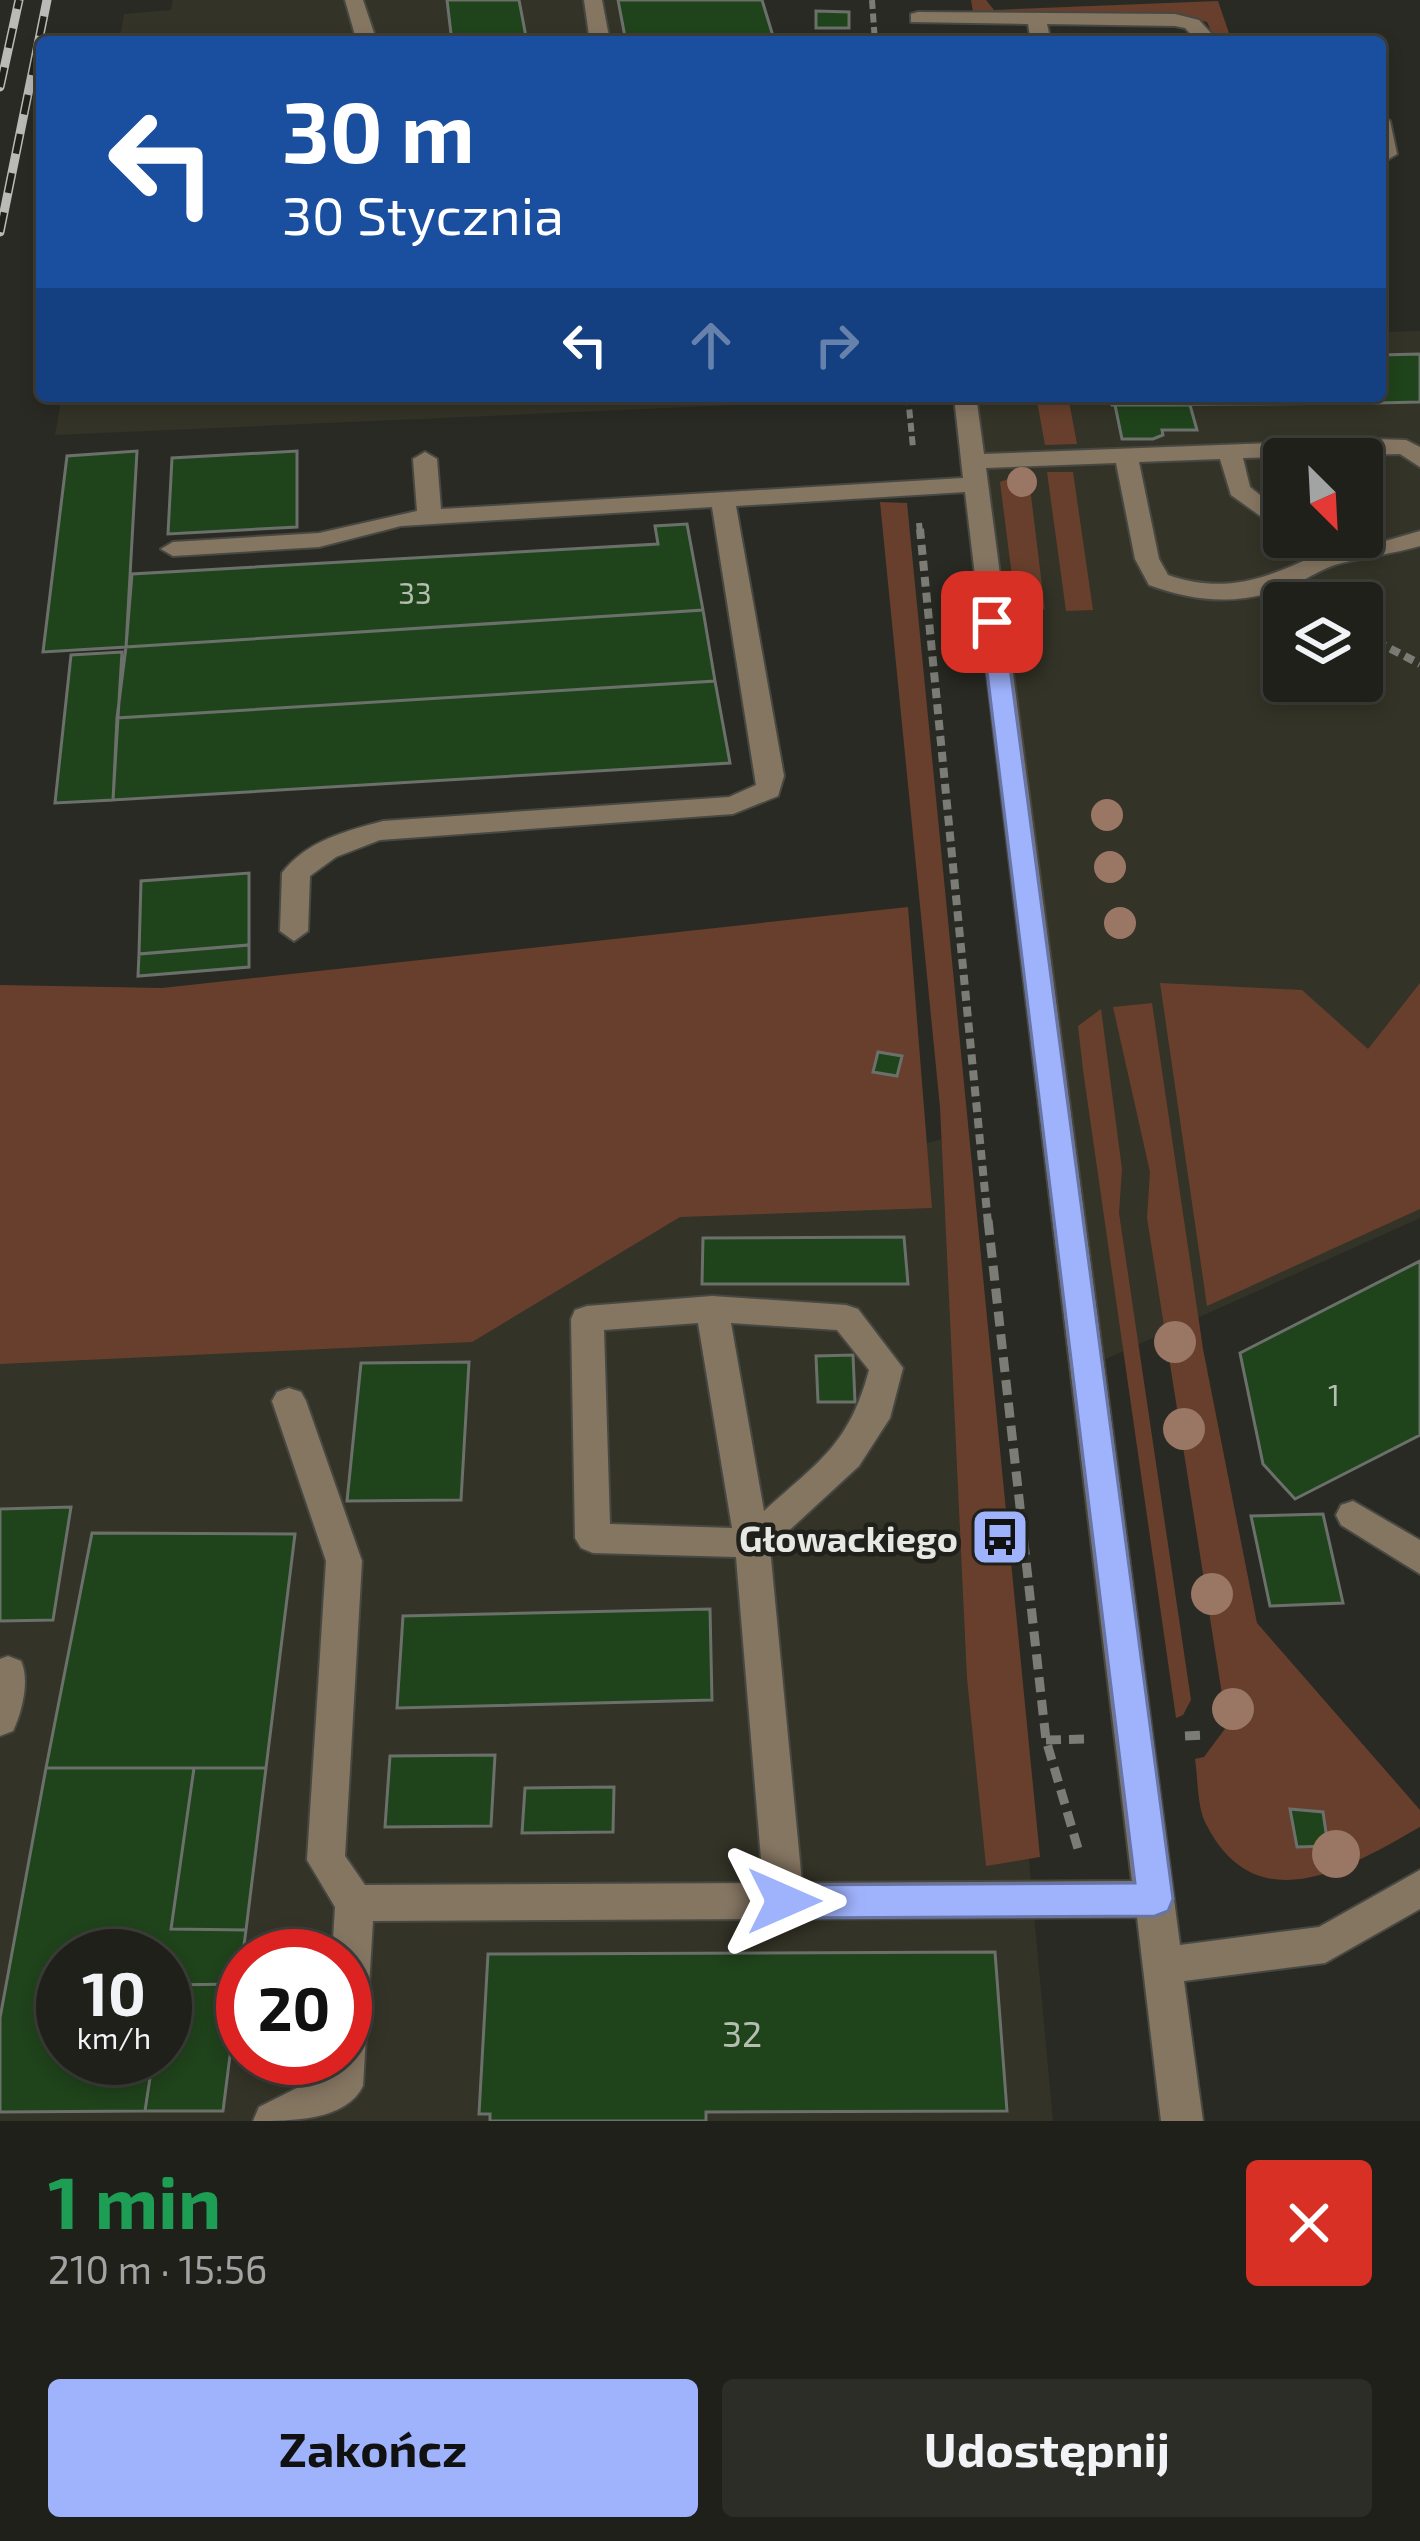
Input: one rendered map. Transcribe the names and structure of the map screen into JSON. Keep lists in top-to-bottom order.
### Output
{
  "places": {
    "bus stop": ["Głowackiego"]
  },
  "house_numbers": ["33", "1", "32"],
  "north": "bottom right",
  "page": {
    "turn": ["30 m", "30 Stycznia"],
    "speed": "10 km/h",
    "limit": "20",
    "heading": ["1 min", "210 m · 15:56"],
    "buttons": ["Zakończ", "Udostępnij"]
  }
}
